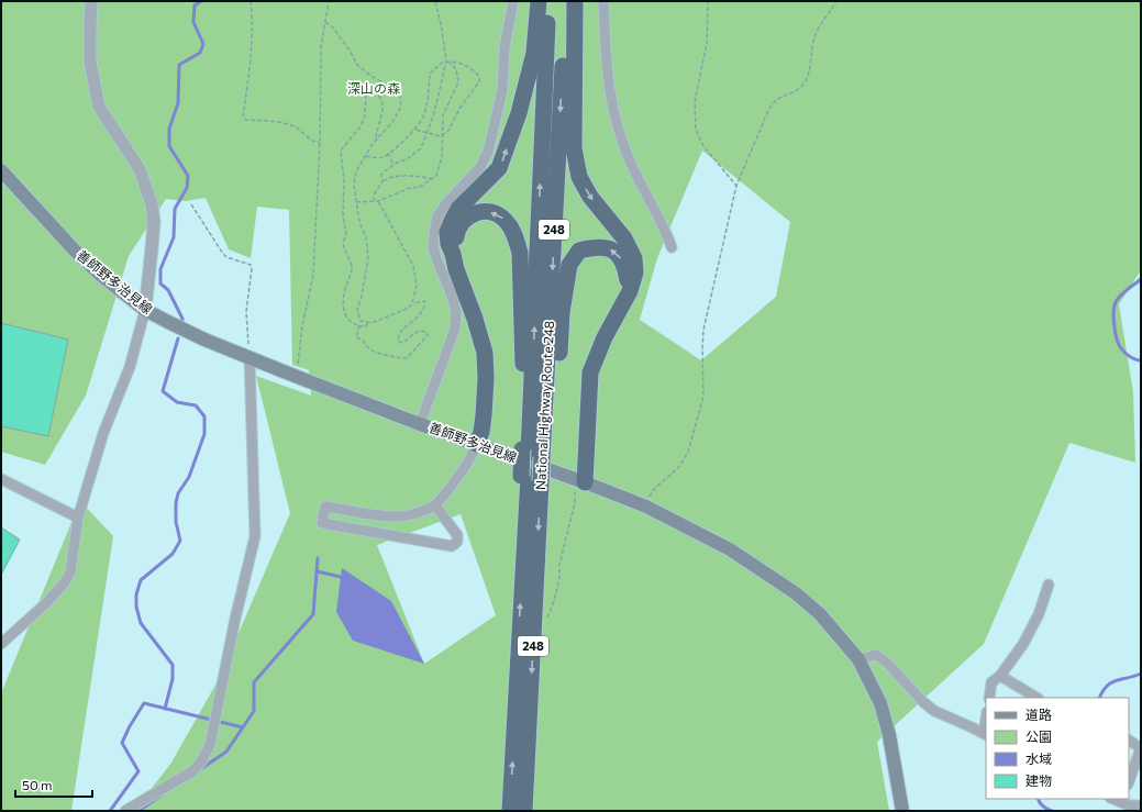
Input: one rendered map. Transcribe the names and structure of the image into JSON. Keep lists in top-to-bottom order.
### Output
{
  "streets": {
    "highway": ["248", "National Highway Route 248"],
    "main road": ["善師野多治見線"]
  },
  "parks": ["深山の森"],
  "legend": [
    "道路",
    "公園",
    "水域",
    "建物"
  ],
  "scale_bar": "50 m"
}
